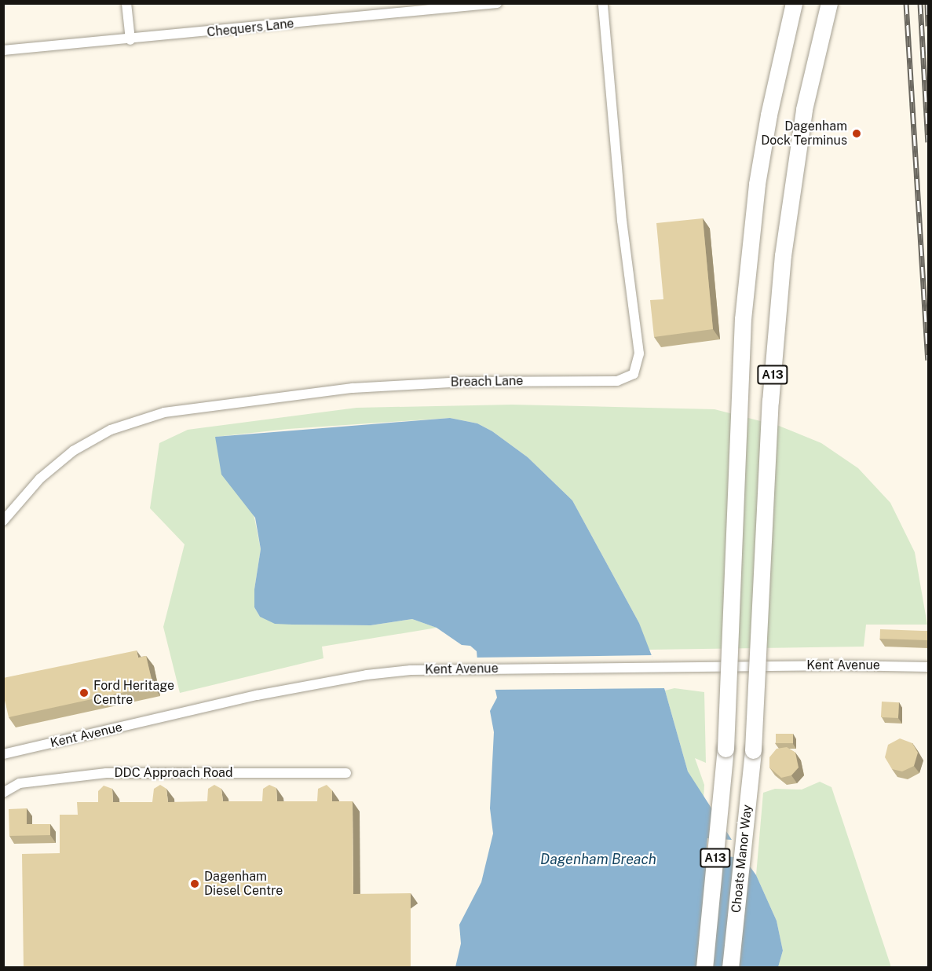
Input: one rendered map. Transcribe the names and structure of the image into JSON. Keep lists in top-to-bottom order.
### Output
{
  "streets": {
    "highway": ["A13", "Choats Manor Way"],
    "street": [
      "Chequers Lane",
      "Breach Lane",
      "Kent Avenue",
      "DDC Approach Road"
    ]
  },
  "water": ["Dagenham Breach"],
  "places": ["Dagenham Dock Terminus", "Ford Heritage Centre", "Dagenham Diesel Centre"]
}
